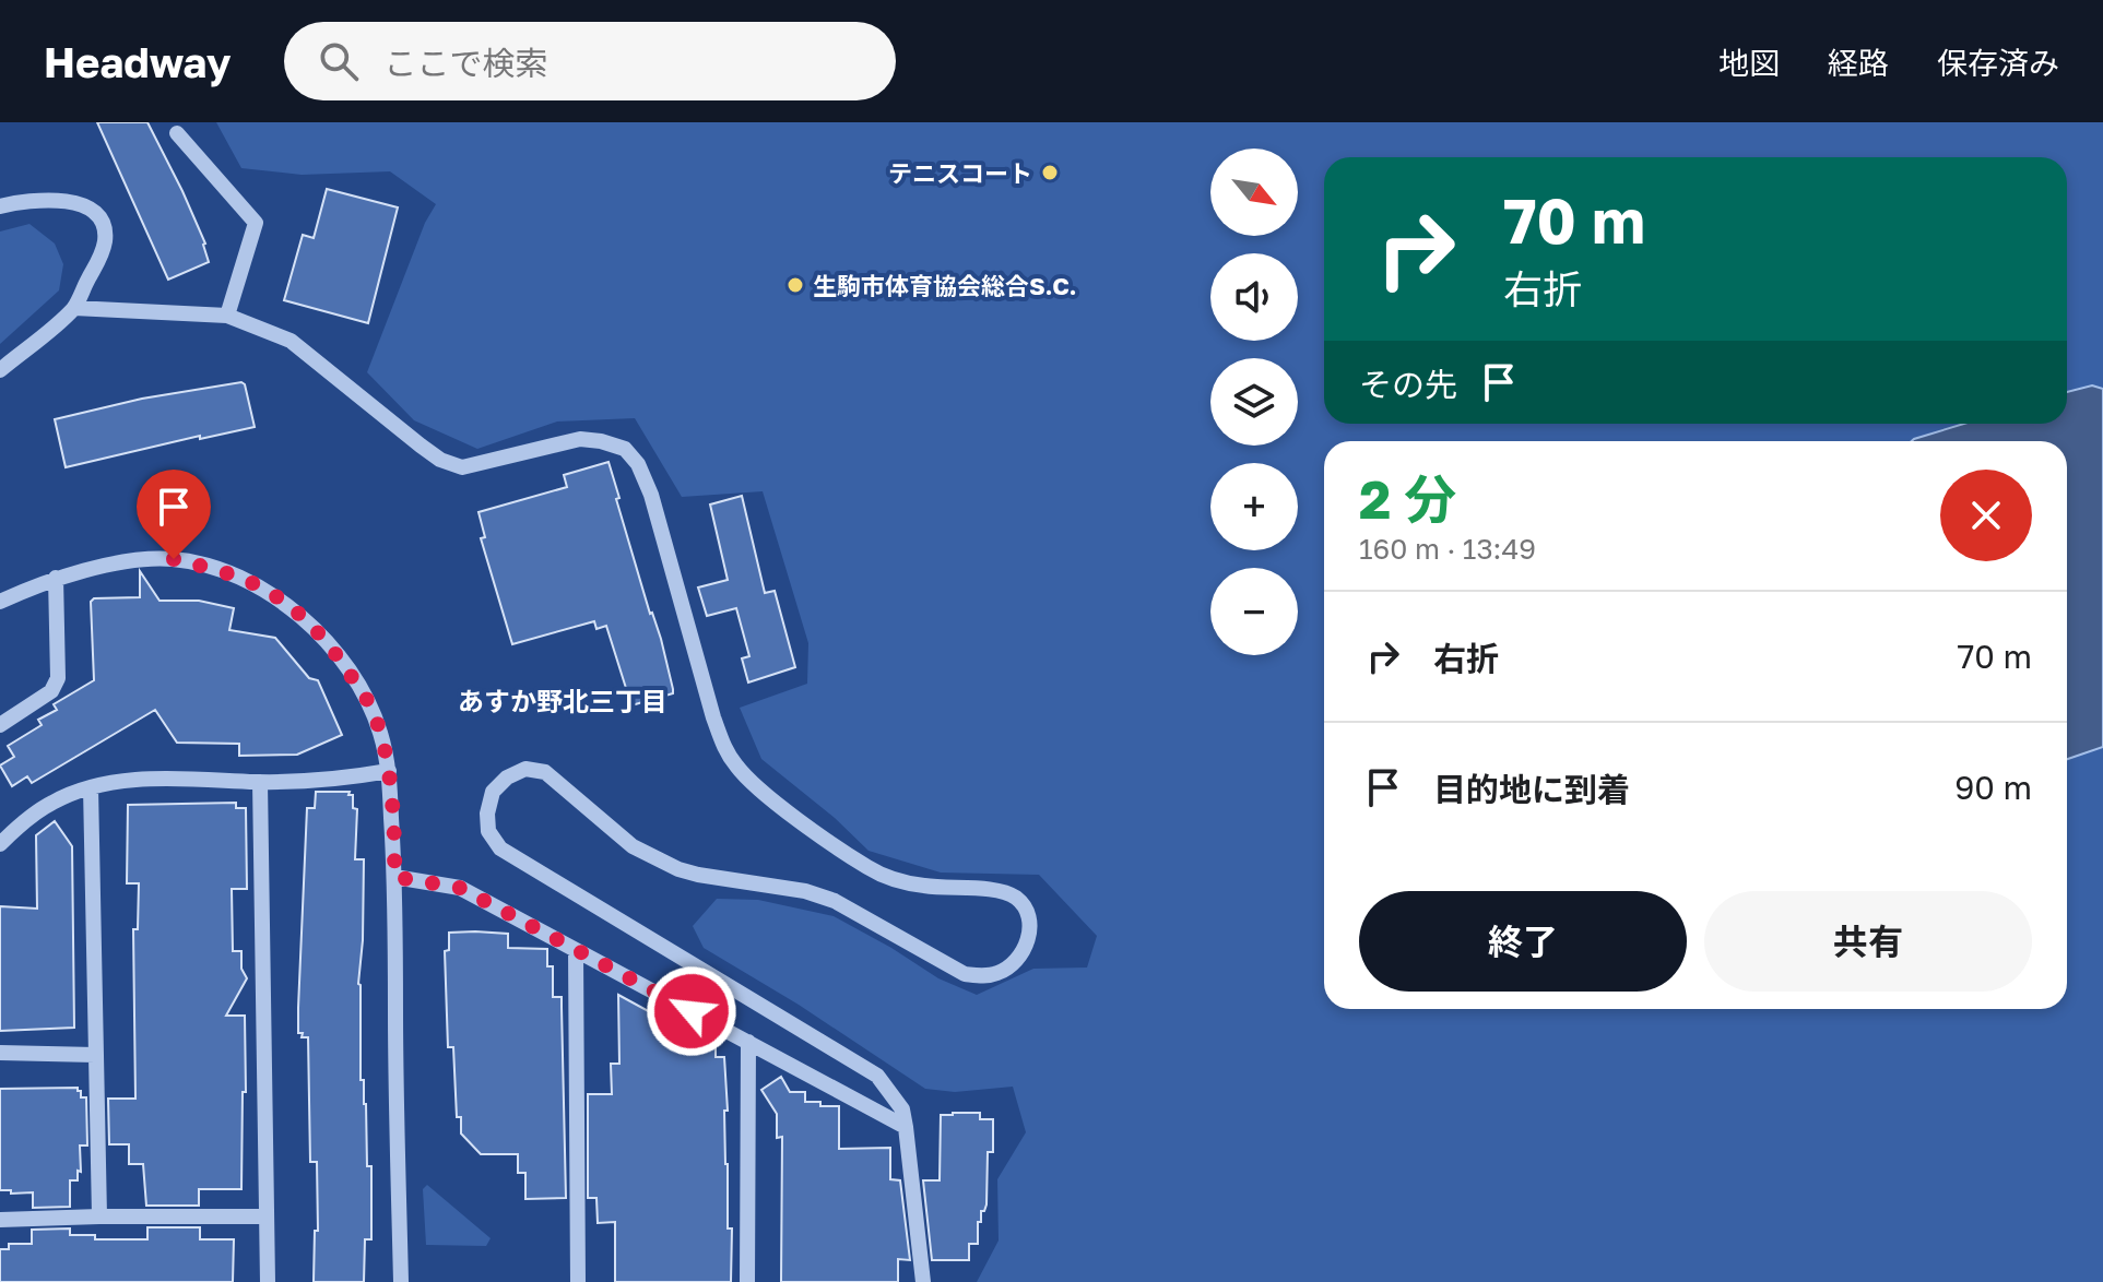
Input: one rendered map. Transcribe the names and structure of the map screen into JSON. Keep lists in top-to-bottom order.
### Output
{
  "districts": ["あすか野北三丁目"],
  "places": ["テニスコート", "生駒市体育協会総合S.C."],
  "north": "bottom right",
  "page": {
    "header": "Headway",
    "search": "ここで検索",
    "nav": ["地図", "経路", "保存済み"],
    "map_buttons": ["+", "−"],
    "turn": ["70 m", "右折"],
    "then": "その先",
    "heading": ["2 分", "160 m · 13:49"],
    "list": [
      {
        "name": "右折",
        "value": "70 m"
      },
      {
        "name": "目的地に到着",
        "value": "90 m"
      }
    ],
    "buttons": ["終了", "共有"]
  }
}
